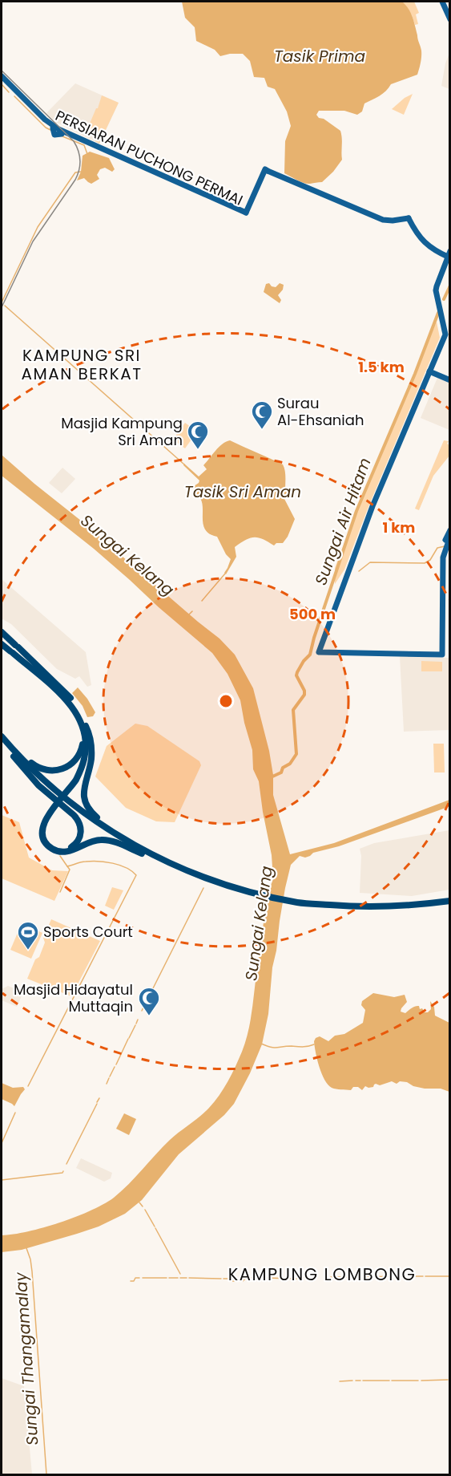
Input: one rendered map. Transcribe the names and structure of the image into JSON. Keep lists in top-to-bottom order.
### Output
{
  "streets": {
    "main road": ["PERSIARAN PUCHONG PERMAI"]
  },
  "districts": ["KAMPUNG SRI AMAN BERKAT", "KAMPUNG LOMBONG"],
  "water": [
    "Tasik Prima",
    "Tasik Sri Aman",
    "Sungai Air Hitam",
    "Sungai Kelang",
    "Sungai Thangamalay"
  ],
  "places": {
    "mosque": ["Surau Al-Ehsaniah", "Masjid Kampung Sri Aman", "Masjid Hidayatul Muttaqin"],
    "sports": ["Sports Court"]
  },
  "rings": ["1.5 km", "1 km", "500 m"]
}
